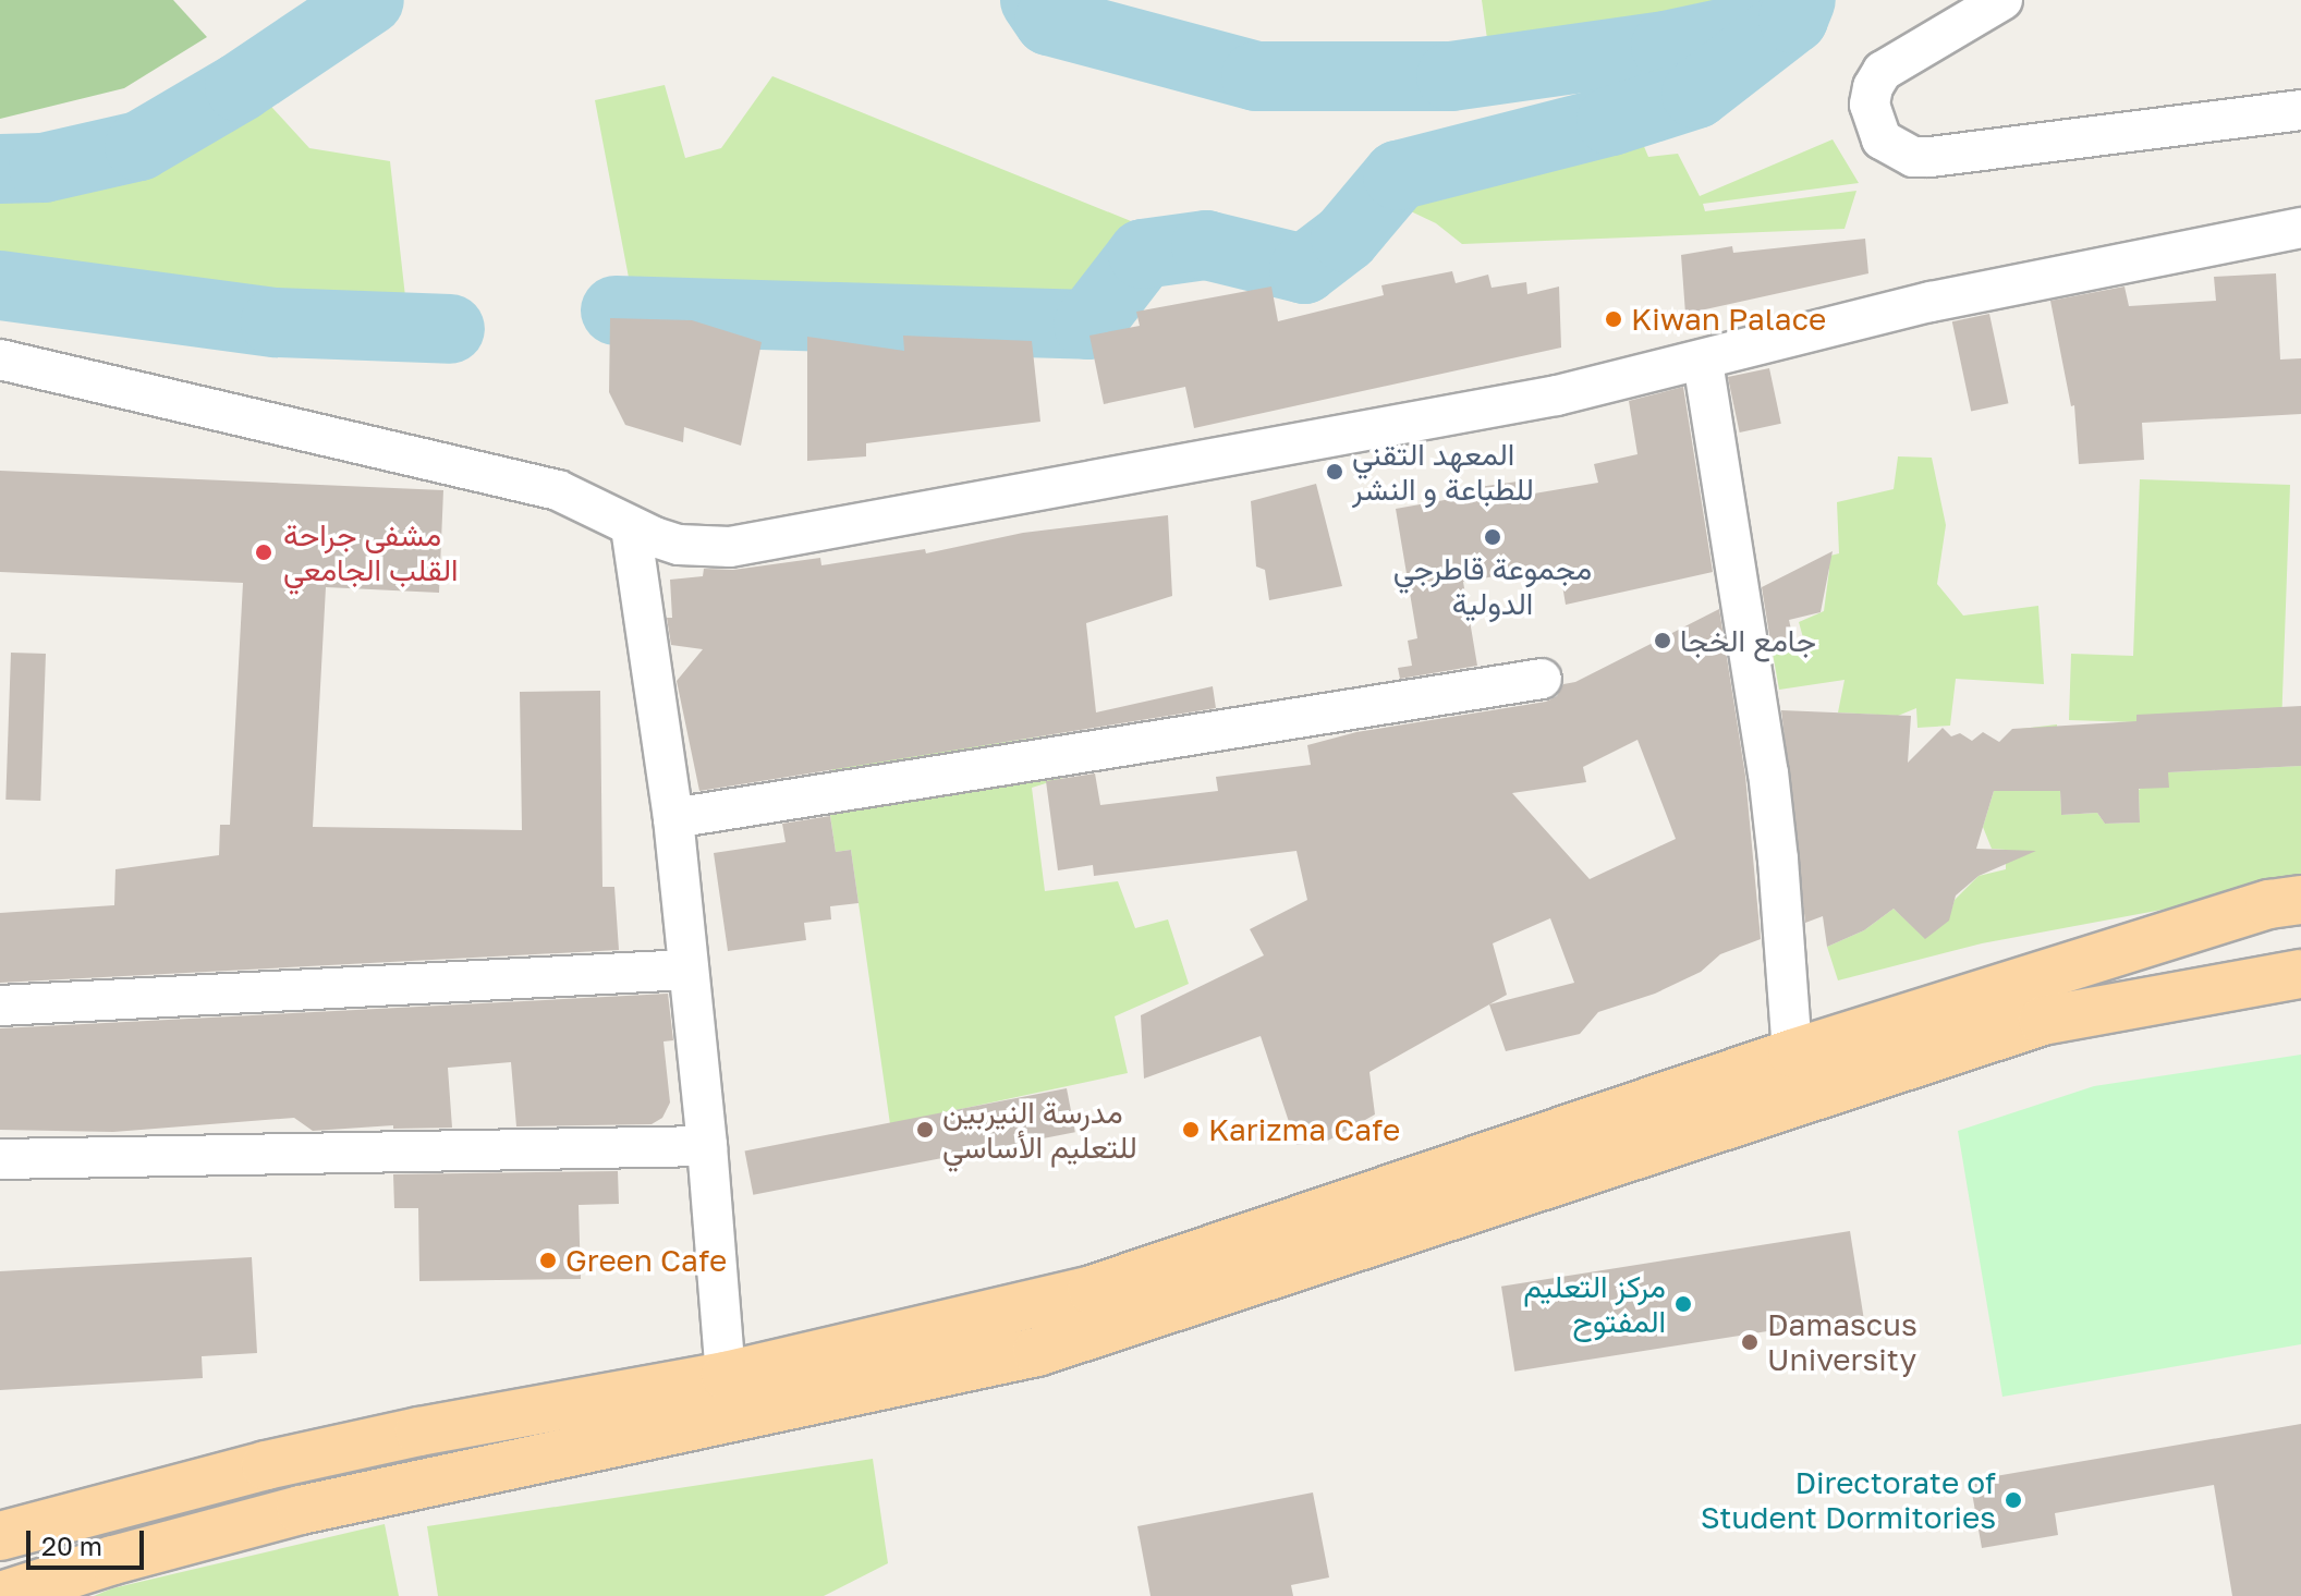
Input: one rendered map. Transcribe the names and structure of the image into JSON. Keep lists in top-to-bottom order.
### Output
{
  "places": [
    "Kiwan Palace",
    "المعهد التقني للطباعة و النشر",
    "مجموعة قاطرجي الدولية",
    "مشفى جراحة القلب الجامعي",
    "جامع الخجا",
    "مدرسة النيربين للتعليم الأساسي",
    "Karizma Cafe",
    "Green Cafe",
    "مركز التعليم المفتوح",
    "Damascus University",
    "Directorate of Student Dormitories"
  ],
  "scale_bar": "20 m"
}
